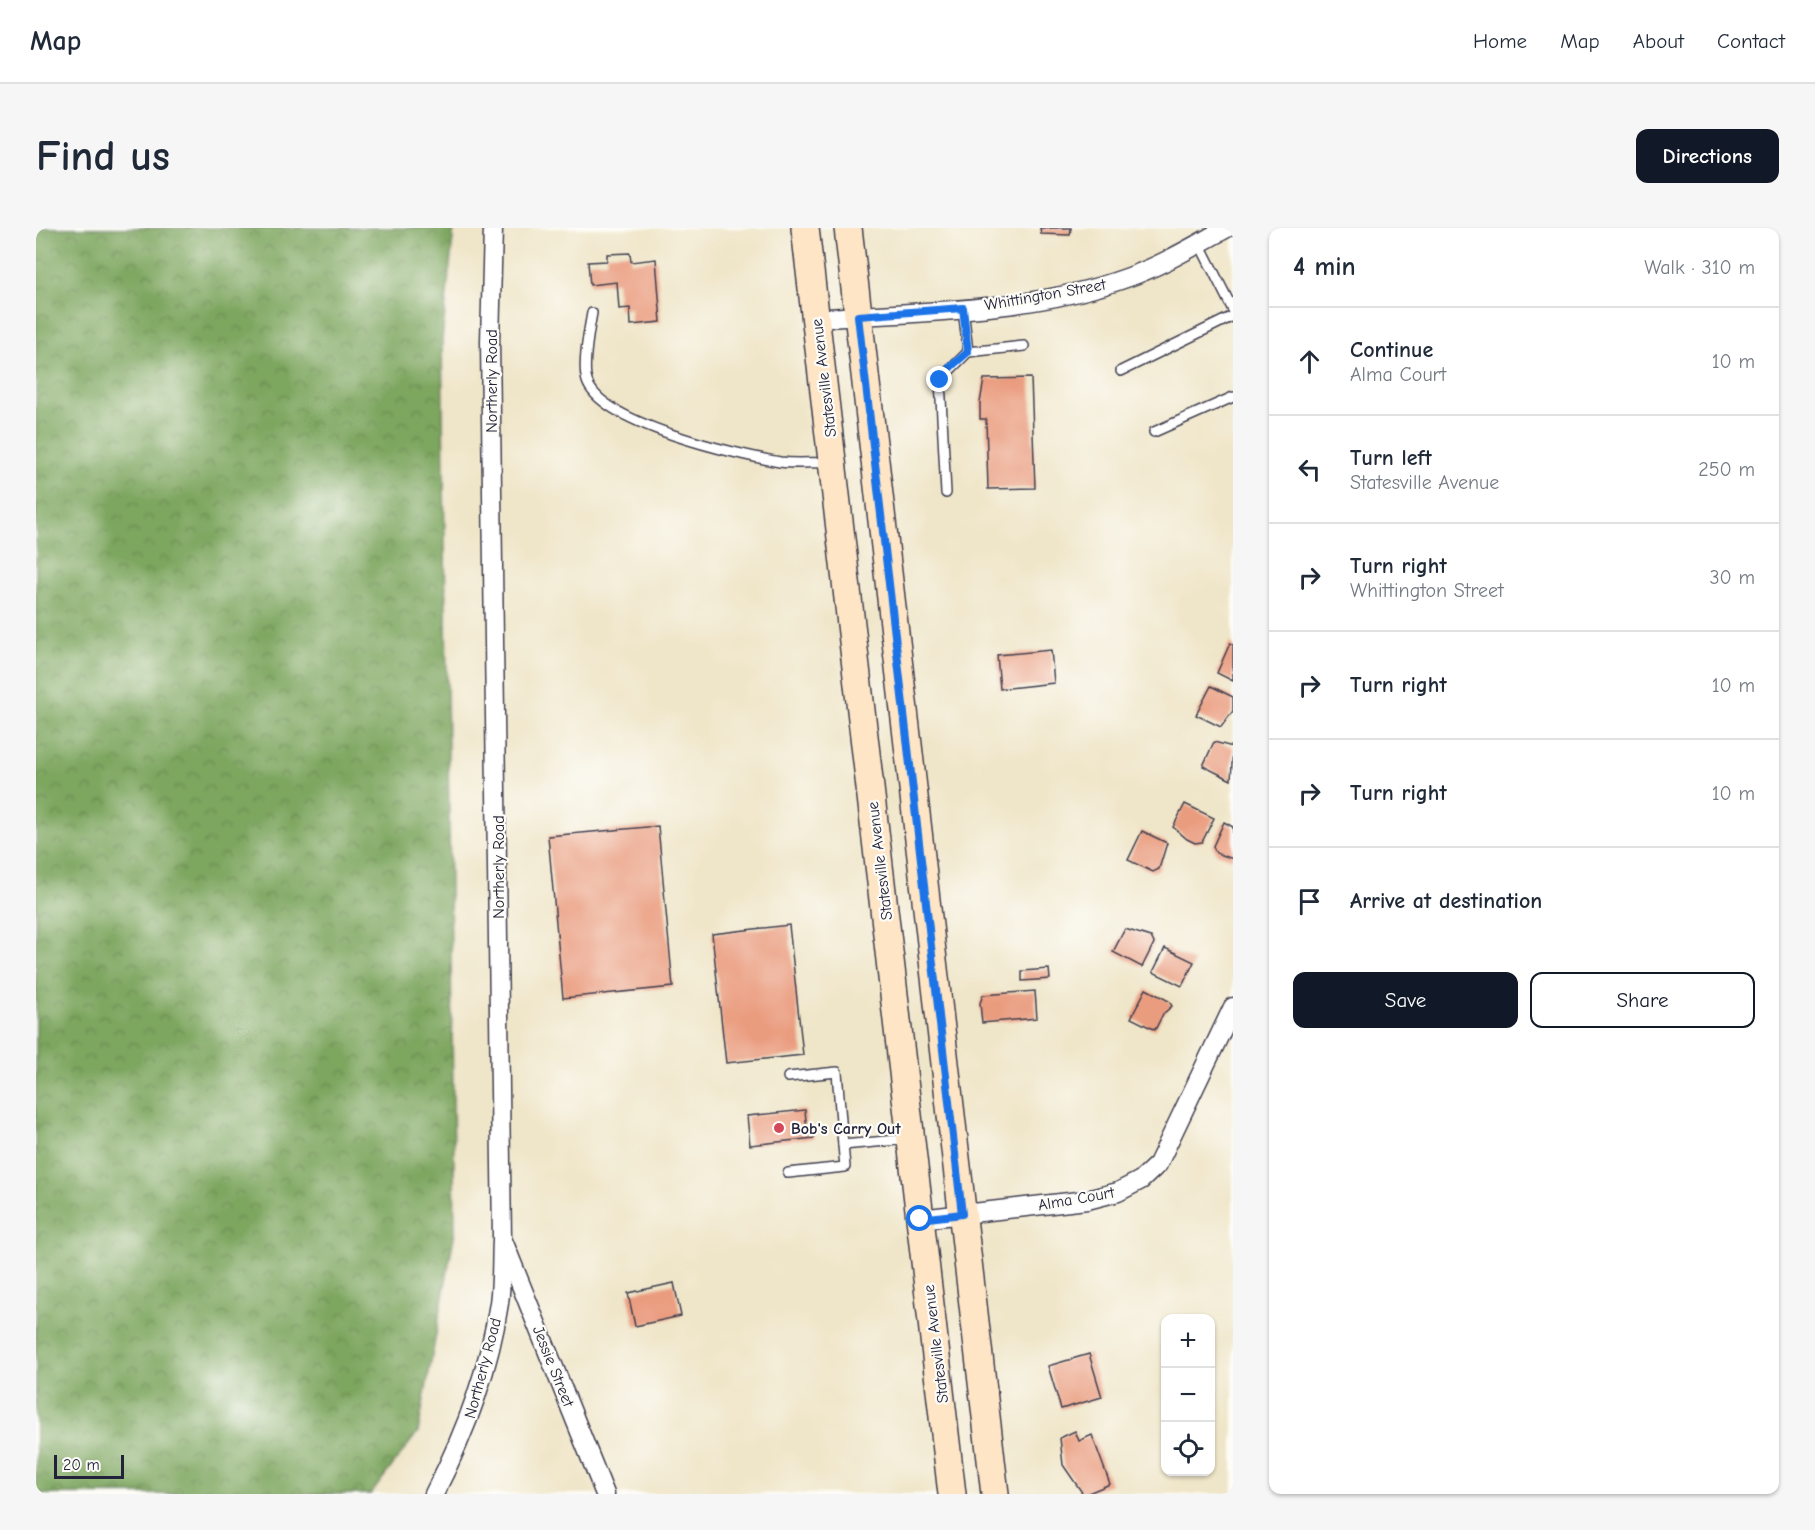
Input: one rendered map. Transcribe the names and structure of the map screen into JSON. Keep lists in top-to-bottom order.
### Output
{
  "streets": {
    "main road": ["Statesville Avenue"],
    "street": [
      "Whittington Street",
      "Northerly Road",
      "Alma Court",
      "Jessie Street"
    ]
  },
  "crossings": [
    ["Whittington Street", "Statesville Avenue"],
    ["Statesville Avenue", "Alma Court"],
    ["Northerly Road", "Jessie Street"]
  ],
  "places": ["Bob's Carry Out"],
  "scale_bar": "20 m",
  "page": {
    "header": "Map",
    "nav": [
      "Home",
      "Map",
      "About",
      "Contact"
    ],
    "buttons": [
      "Directions",
      ["Save", "Share"]
    ],
    "title": "Find us",
    "heading": ["4 min", "Walk · 310 m"],
    "list": [
      ["Continue", "Alma Court", "10 m"],
      ["Turn left", "Statesville Avenue", "250 m"],
      ["Turn right", "Whittington Street", "30 m"],
      ["Turn right", "10 m"],
      ["Turn right", "10 m"],
      "Arrive at destination"
    ],
    "map_buttons": ["+", "−"],
    "scale": "20 m"
  }
}
